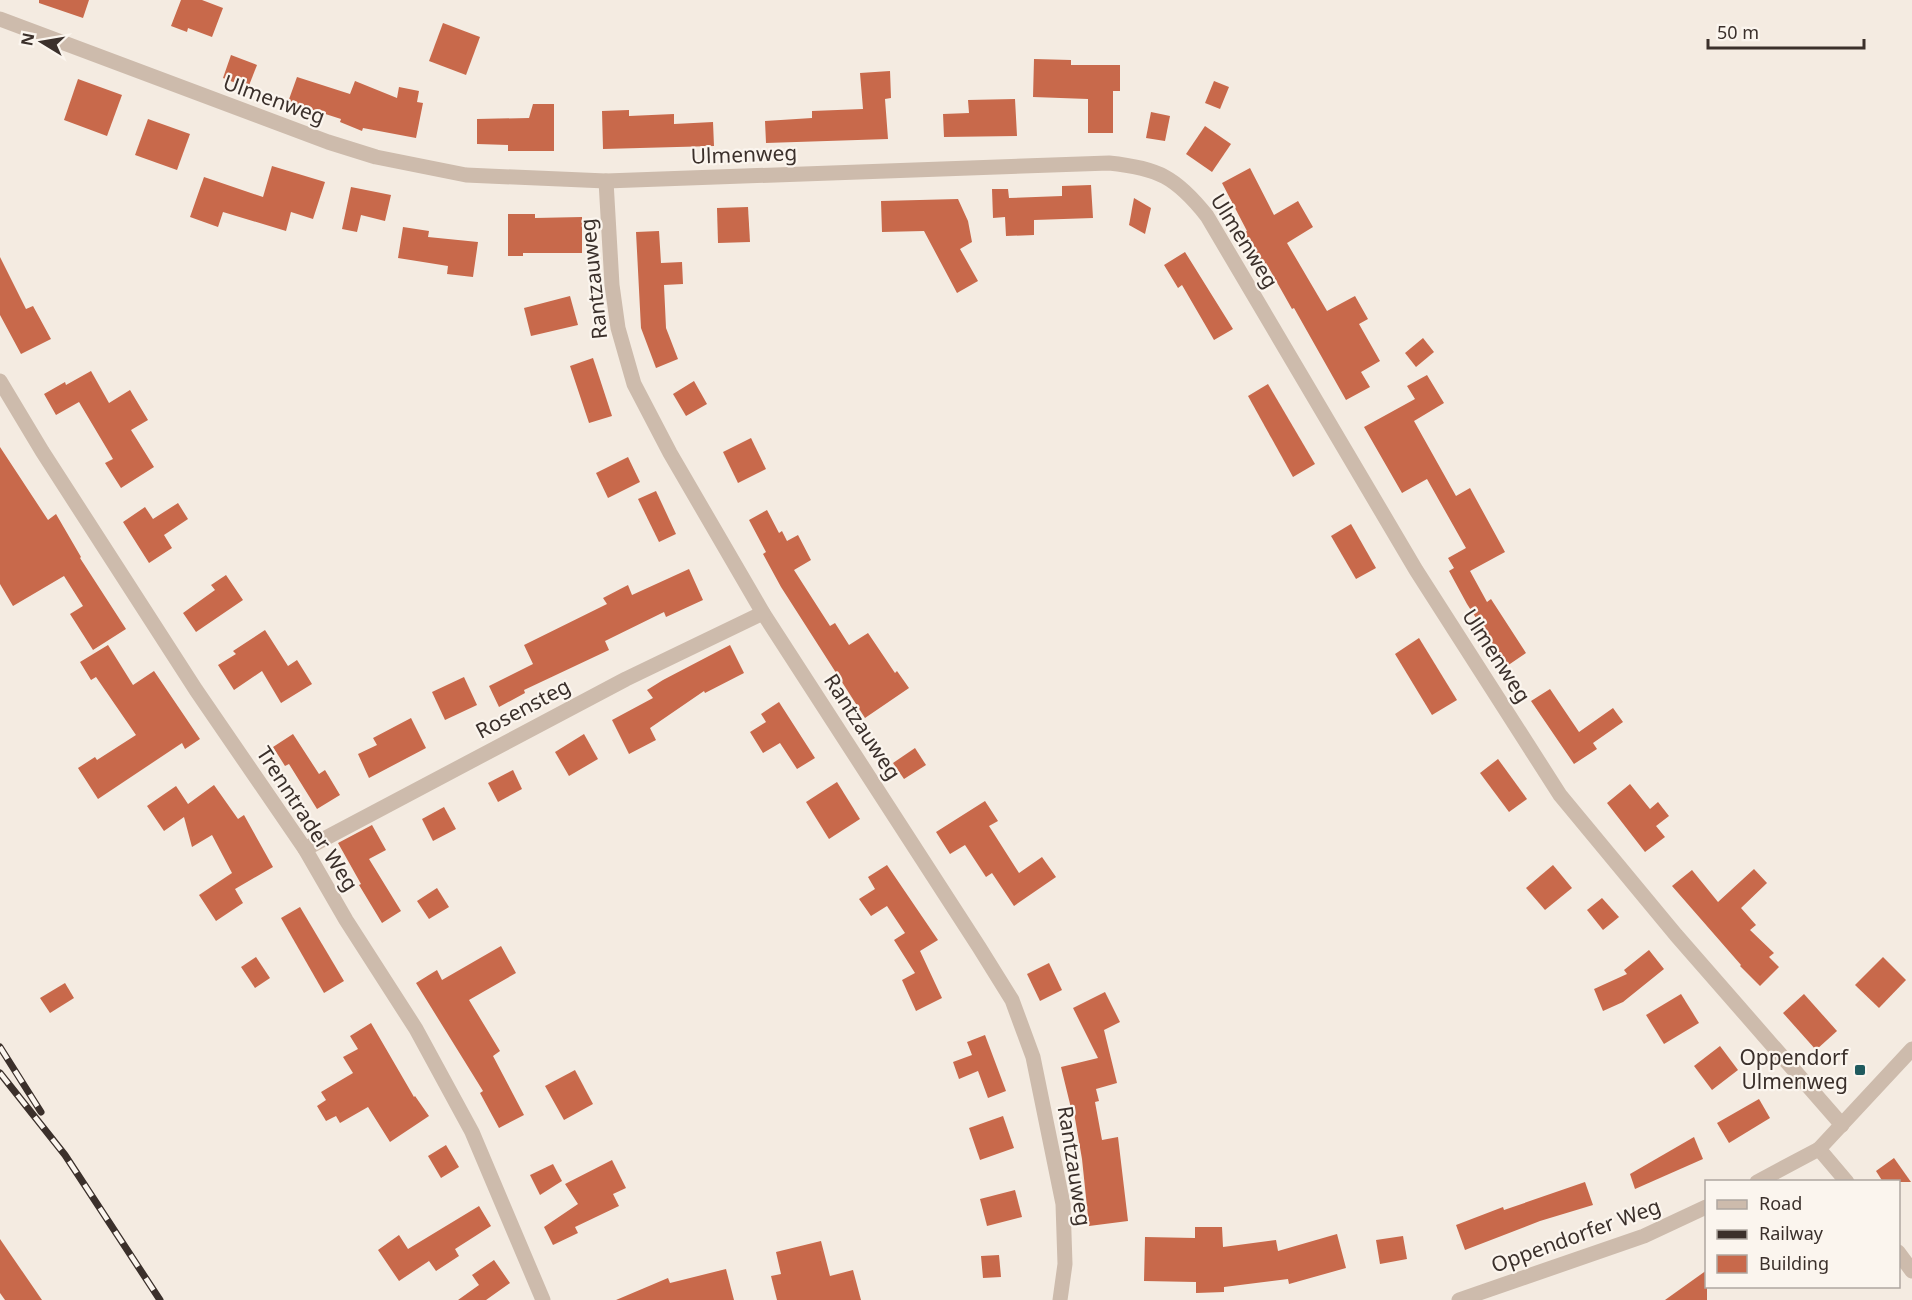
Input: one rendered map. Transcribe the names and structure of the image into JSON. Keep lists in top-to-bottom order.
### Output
{
  "streets": {
    "street": [
      "Ulmenweg",
      "Rantzauweg",
      "Rosensteg",
      "Trenntrader Weg",
      "Oppendorfer Weg"
    ]
  },
  "crossings": [
    ["Ulmenweg", "Rantzauweg"],
    ["Rantzauweg", "Rosensteg"],
    ["Rosensteg", "Trenntrader Weg"]
  ],
  "places": {
    "transit": ["Oppendorf Ulmenweg"]
  },
  "legend": ["Road", "Railway", "Building"],
  "scale_bar": "50 m",
  "north": "left"
}
